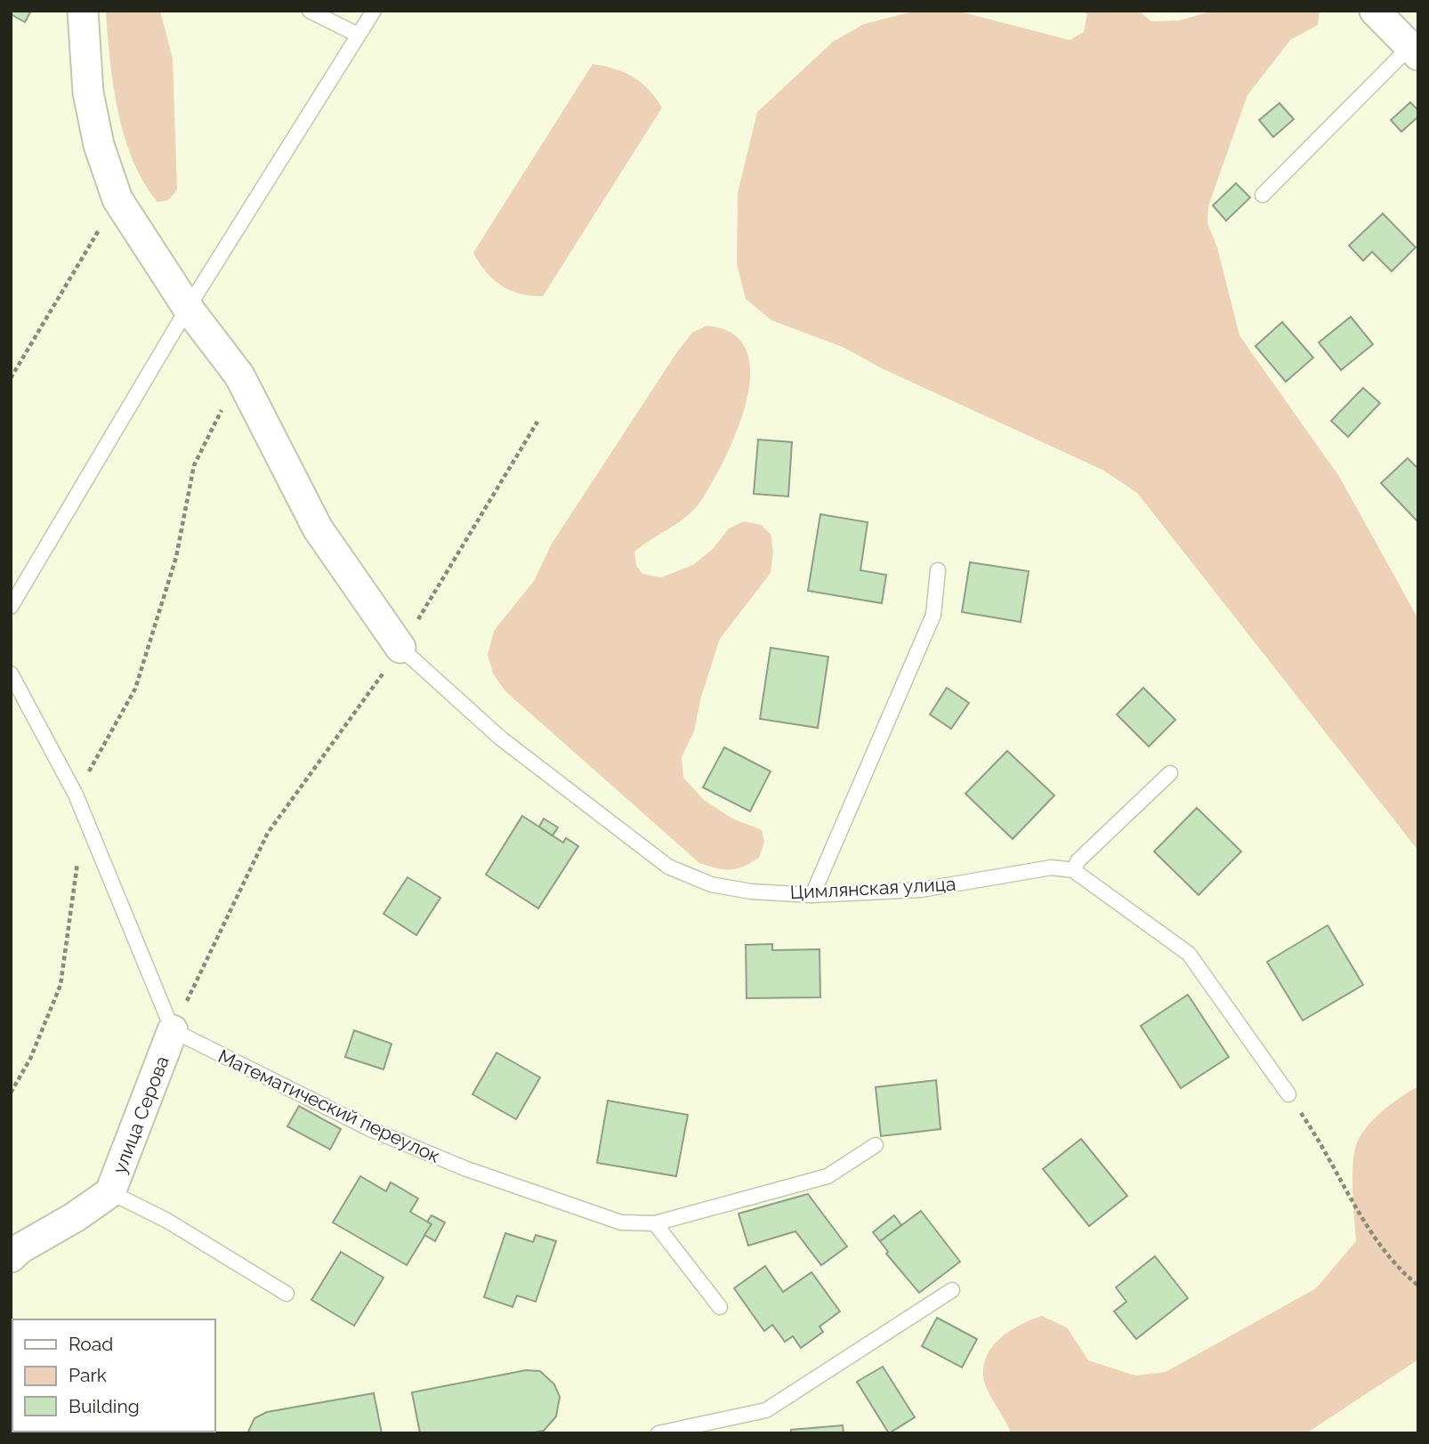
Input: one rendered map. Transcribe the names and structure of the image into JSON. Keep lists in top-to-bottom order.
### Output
{
  "streets": {
    "street": ["улица Серова"],
    "lane": ["Цимлянская улица", "Математический переулок"]
  },
  "crossings": [
    ["Математический переулок", "улица Серова"]
  ],
  "legend": ["Road", "Park", "Building"]
}
